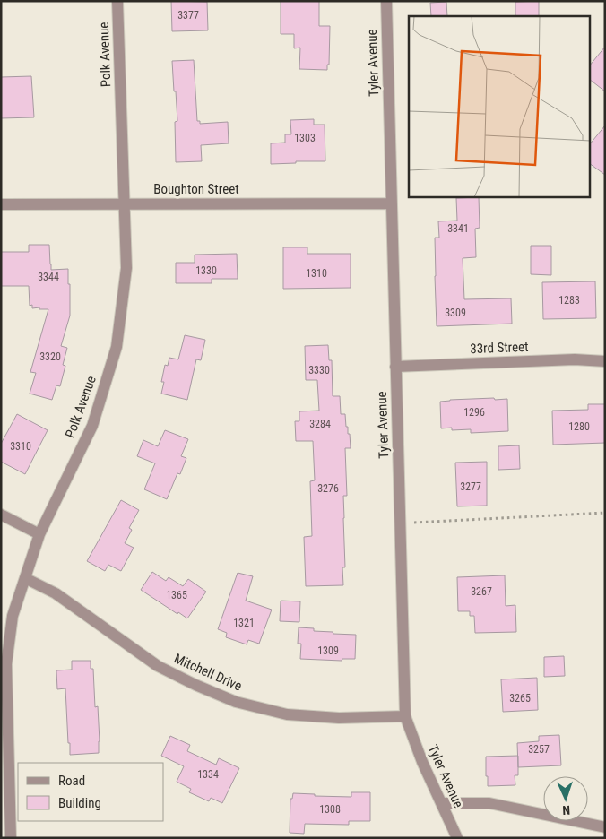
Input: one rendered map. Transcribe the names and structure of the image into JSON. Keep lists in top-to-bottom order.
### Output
{
  "streets": {
    "street": [
      "Polk Avenue",
      "Tyler Avenue",
      "Boughton Street",
      "33rd Street",
      "Mitchell Drive"
    ]
  },
  "crossings": [
    ["Polk Avenue", "Boughton Street"],
    ["Polk Avenue", "Mitchell Drive"],
    ["Tyler Avenue", "Boughton Street"],
    ["Tyler Avenue", "33rd Street"],
    ["Tyler Avenue", "Mitchell Drive"]
  ],
  "house_numbers": [
    "3377",
    "1303",
    "3341",
    "1330",
    "1310",
    "3344",
    "1283",
    "3309",
    "3320",
    "3330",
    "1296",
    "3284",
    "1280",
    "3310",
    "3277",
    "3276",
    "3267",
    "1365",
    "1321",
    "1309",
    "3265",
    "3257",
    "1334",
    "1308"
  ],
  "legend": ["Road", "Building"],
  "north": "bottom"
}
